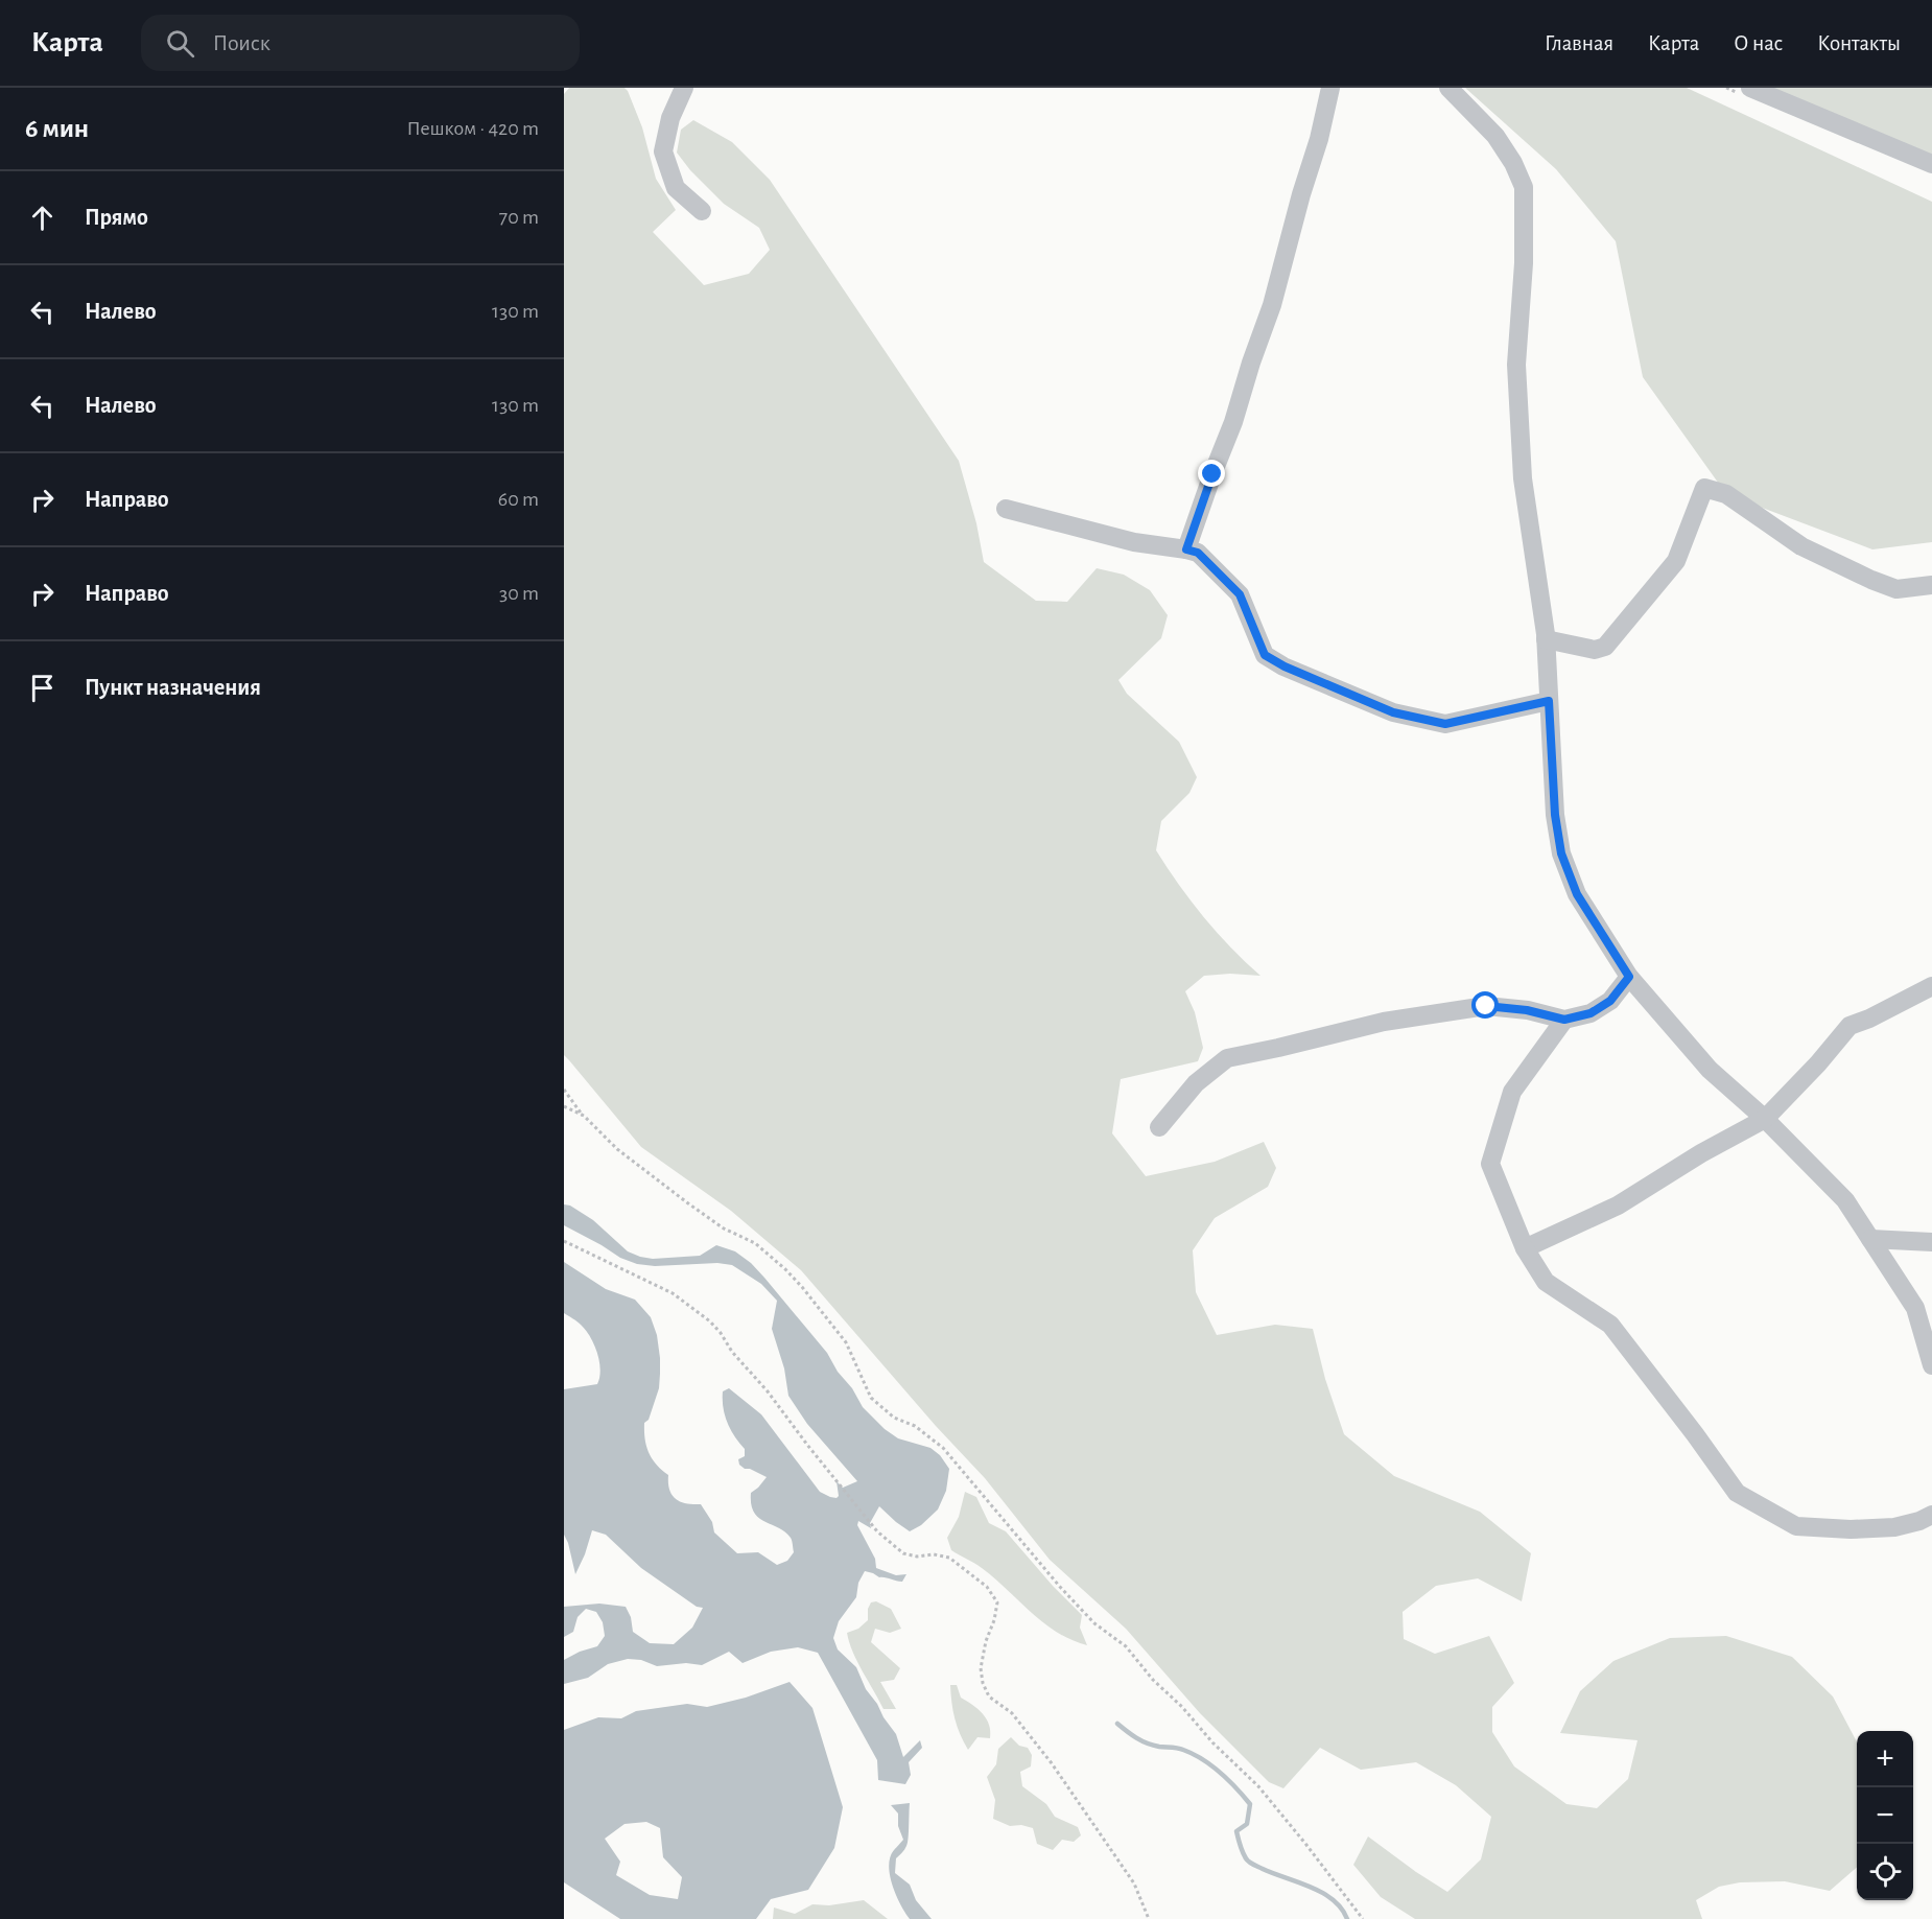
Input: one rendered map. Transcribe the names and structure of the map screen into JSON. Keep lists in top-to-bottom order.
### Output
{
  "page": {
    "header": "Карта",
    "search": "Поиск",
    "nav": [
      "Главная",
      "Карта",
      "О нас",
      "Контакты"
    ],
    "heading": ["6 мин", "Пешком · 420 m"],
    "list": [
      ["Прямо", "70 m"],
      ["Налево", "130 m"],
      ["Налево", "130 m"],
      ["Направо", "60 m"],
      ["Направо", "30 m"],
      "Пункт назначения"
    ],
    "map_buttons": ["+", "−"]
  }
}
